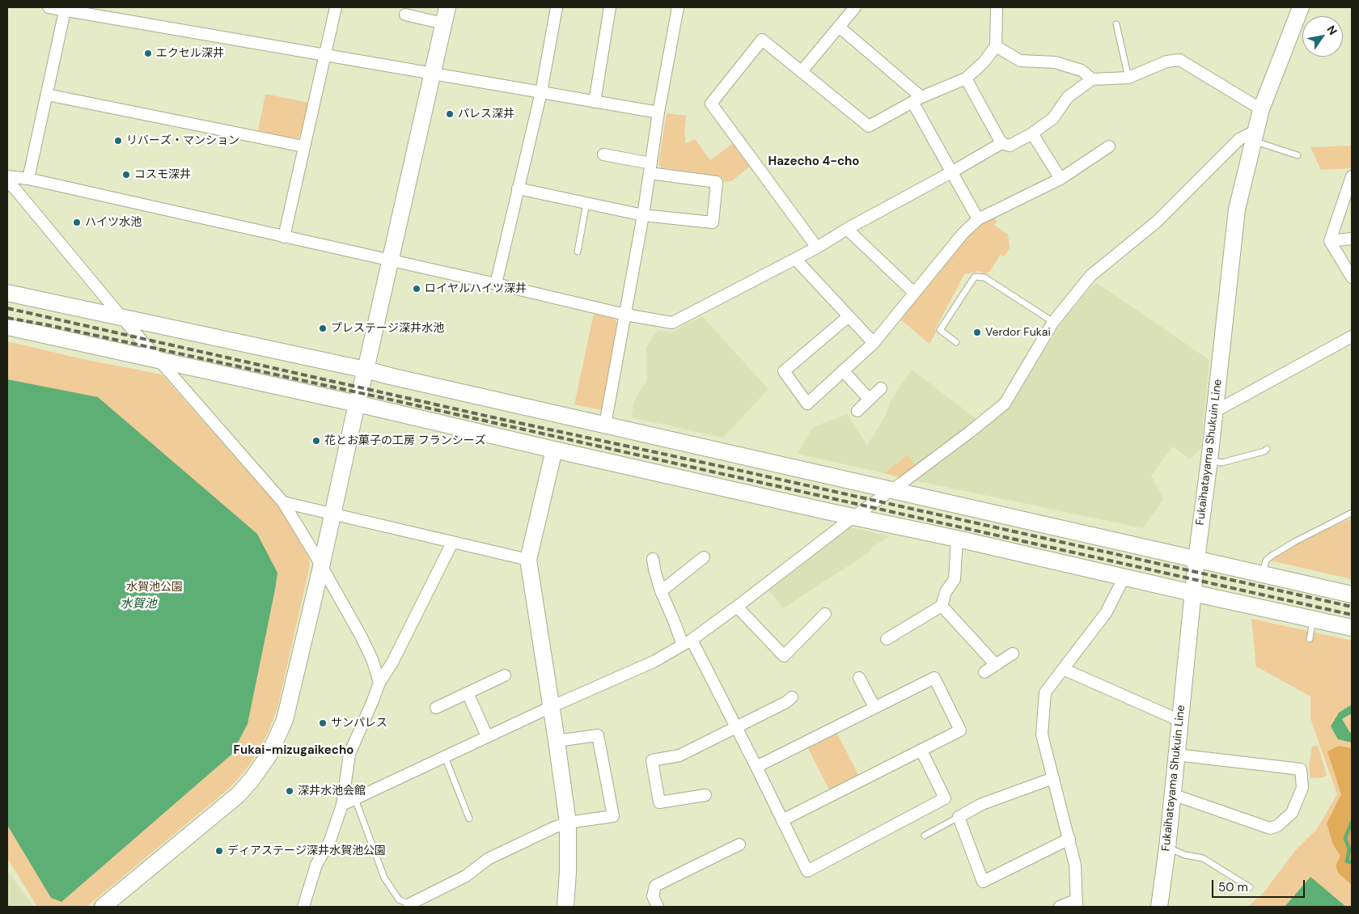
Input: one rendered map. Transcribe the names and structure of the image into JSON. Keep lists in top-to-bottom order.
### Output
{
  "streets": {
    "street": ["Fukaihatayama Shukuin Line"]
  },
  "districts": ["Hazecho 4-cho", "Fukai-mizugaikecho"],
  "water": ["水賀池"],
  "parks": ["水賀池公園"],
  "places": [
    "エクセル深井",
    "パレス深井",
    "リバーズ・マンション",
    "コスモ深井",
    "ハイツ水池",
    "ロイヤルハイツ深井",
    "プレステージ深井水池",
    "Verdor Fukai",
    "花とお菓子の工房 フランシーズ",
    "サンパレス",
    "深井水池会館",
    "ディアステージ深井水賀池公園"
  ],
  "scale_bar": "50 m",
  "north": "top right"
}
